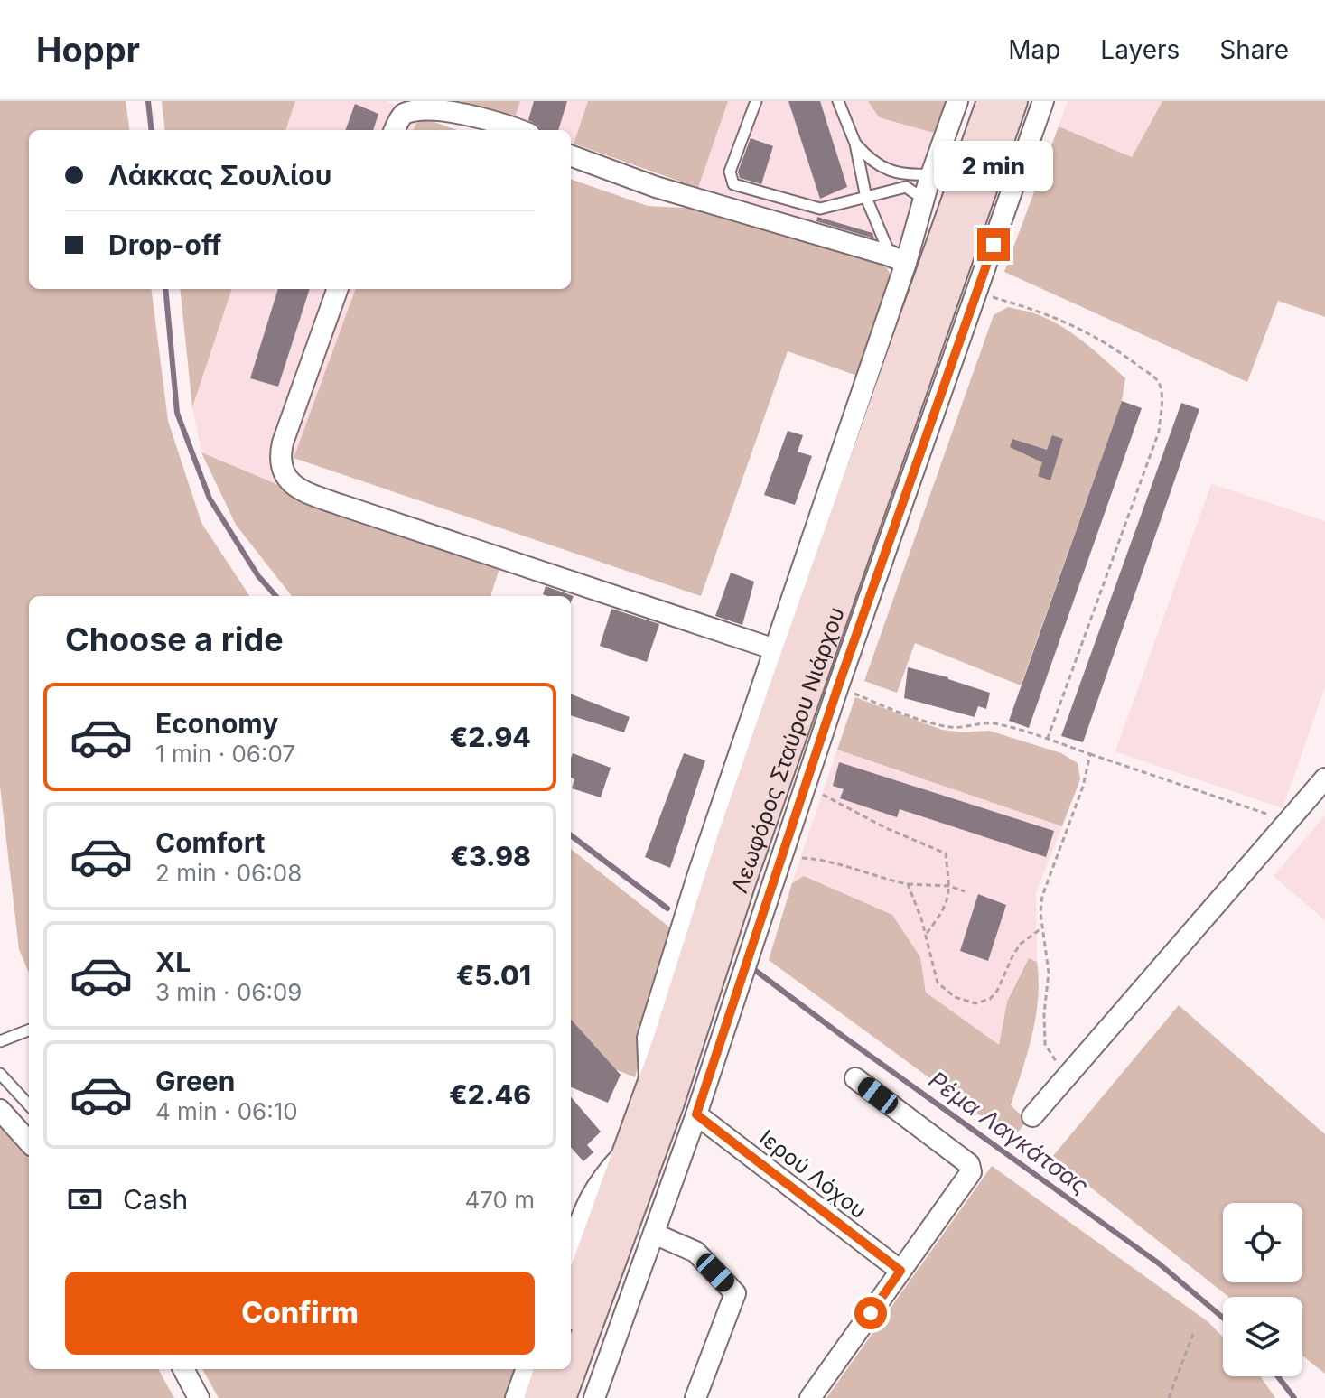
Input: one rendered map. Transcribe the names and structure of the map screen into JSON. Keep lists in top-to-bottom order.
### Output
{
  "streets": {
    "main road": ["Λεωφόρος Σταύρου Νιάρχου"],
    "street": ["Ιερού Λόχου"]
  },
  "water": ["Ρέμα Λαγκάτσας"],
  "page": {
    "header": "Hoppr",
    "nav": ["Map", "Layers", "Share"],
    "banner": ["Λάκκας Σουλίου", "Drop-off"],
    "bubble": "2 min",
    "heading": "Choose a ride",
    "list": [
      {
        "name": "Economy",
        "note": "1 min · 06:07",
        "value": "€2.94"
      },
      {
        "name": "Comfort",
        "note": "2 min · 06:08",
        "value": "€3.98"
      },
      {
        "name": "XL",
        "note": "3 min · 06:09",
        "value": "€5.01"
      },
      {
        "name": "Green",
        "note": "4 min · 06:10",
        "value": "€2.46"
      }
    ],
    "pay": ["Cash", "470 m"],
    "buttons": "Confirm"
  }
}
